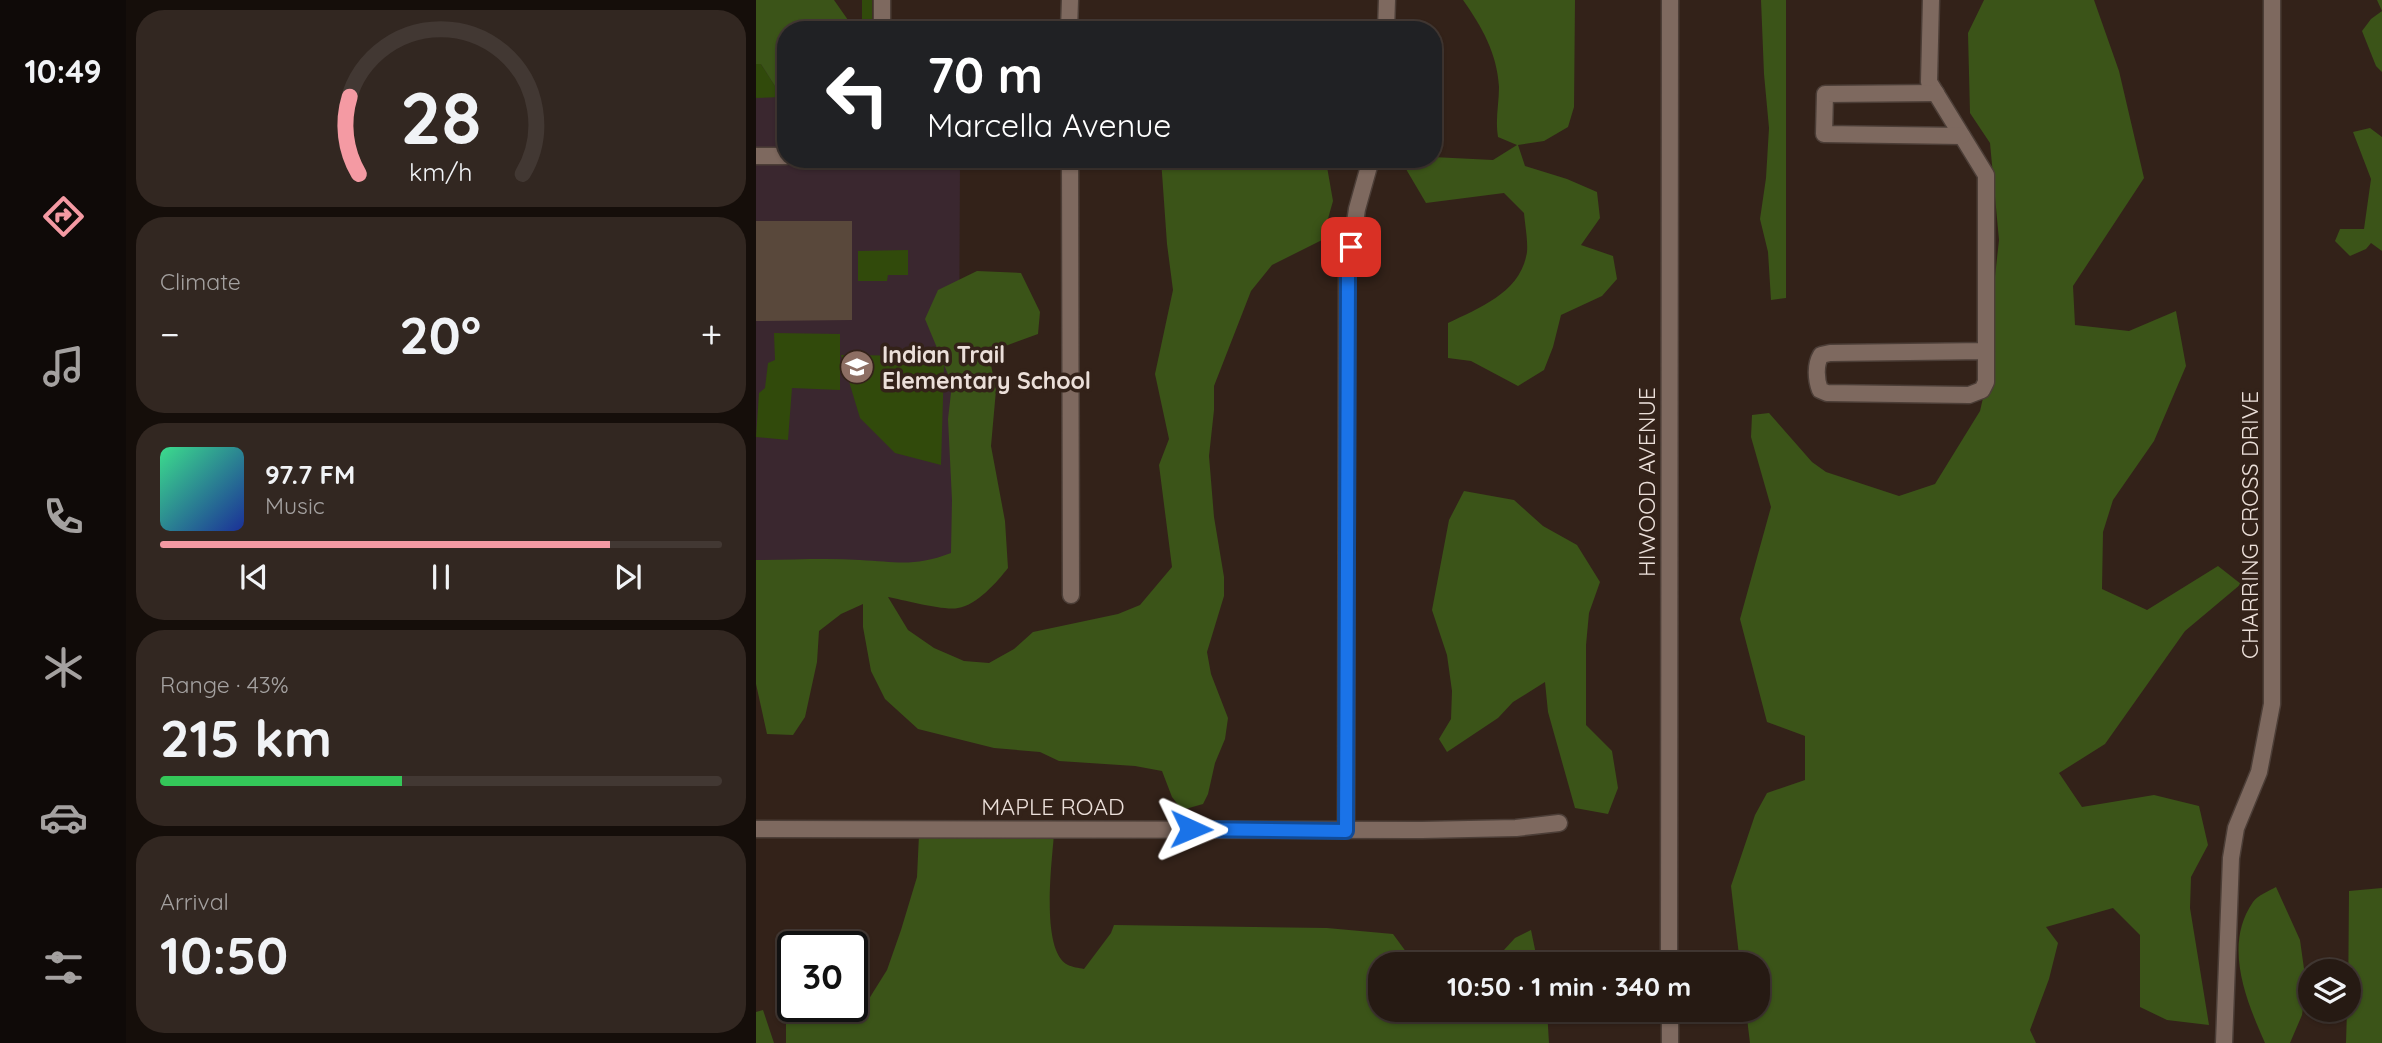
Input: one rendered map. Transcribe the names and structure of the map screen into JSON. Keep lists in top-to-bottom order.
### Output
{
  "streets": {
    "street": ["HIWOOD AVENUE", "CHARRING CROSS DRIVE", "MAPLE ROAD"]
  },
  "places": {
    "school or university": ["Indian Trail Elementary School"]
  },
  "page": {
    "tabs": "10:49",
    "turn": ["70 m", "Marcella Avenue"],
    "tile": [
      "Climate",
      ["Range · 43%", "215 km"],
      ["Arrival", "10:50"]
    ],
    "heat": ["−", "20°", "+"],
    "song": ["97.7 FM", "Music"],
    "limit": "30",
    "trip": "10:50 · 1 min · 340 m",
    "gauge": ["28", "km/h"]
  }
}
